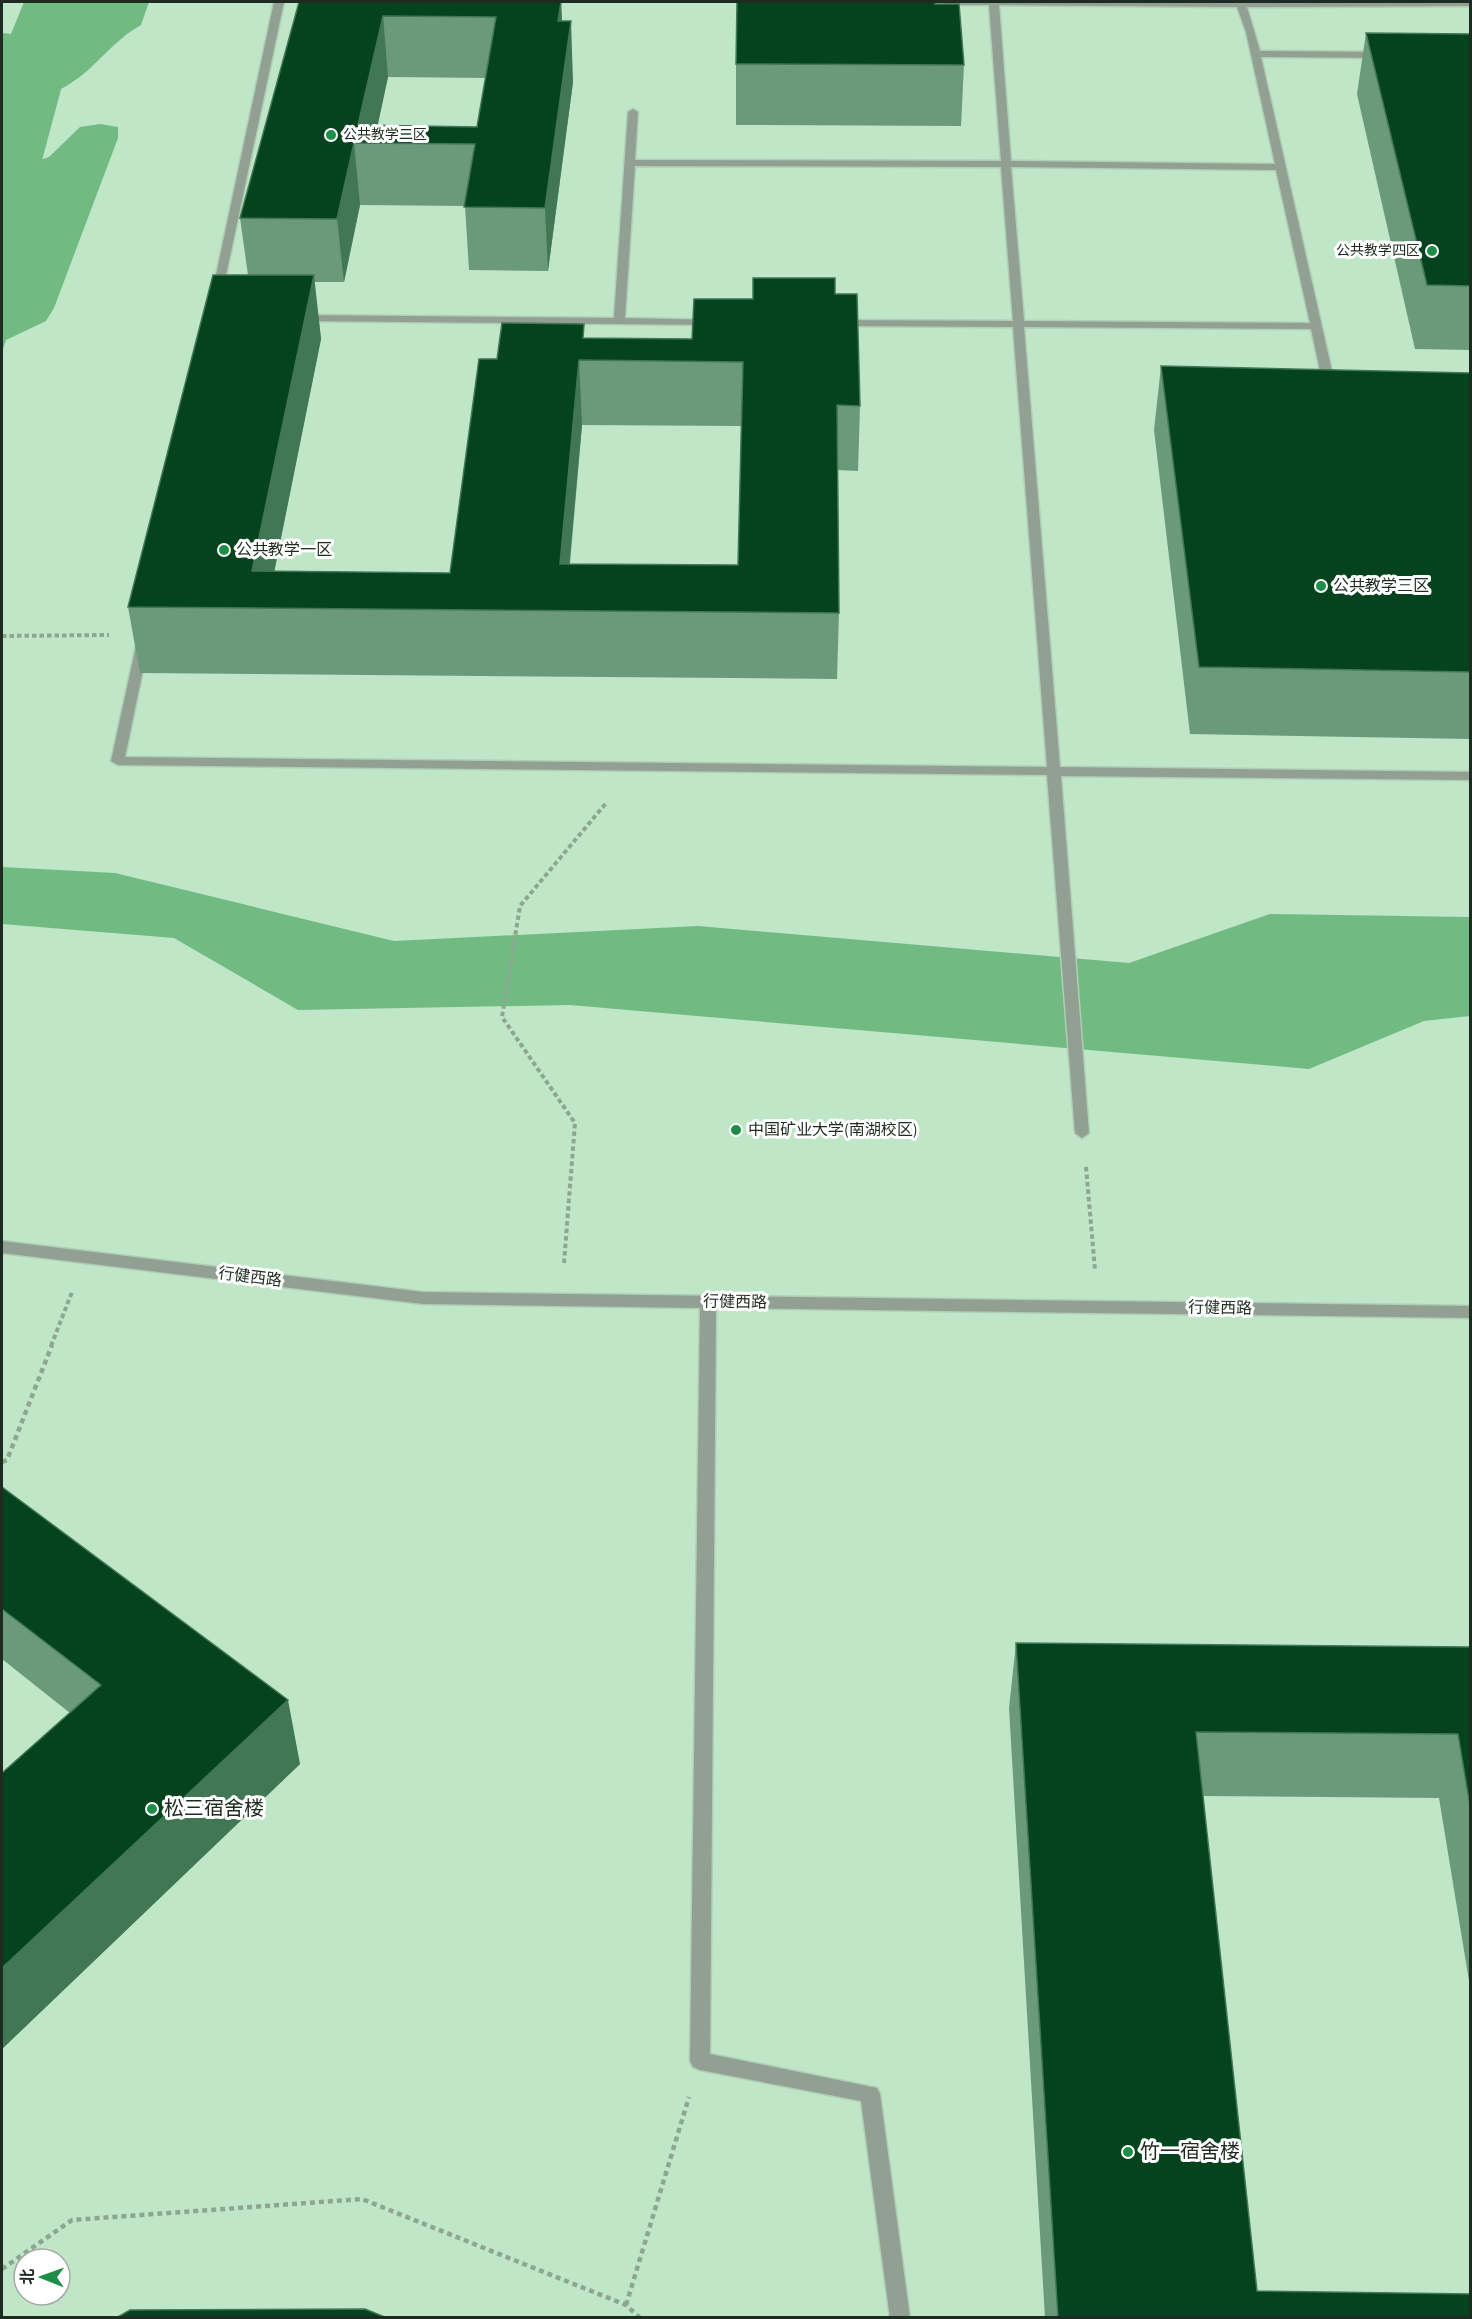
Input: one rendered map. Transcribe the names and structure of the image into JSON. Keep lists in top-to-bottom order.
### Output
{
  "streets": {
    "street": ["行健西路"]
  },
  "places": [
    "公共教学二区",
    "公共教学四区",
    "公共教学一区",
    "公共教学三区",
    "中国矿业大学(南湖校区)",
    "松三宿舍楼",
    "竹一宿舍楼"
  ],
  "north": "left"
}
